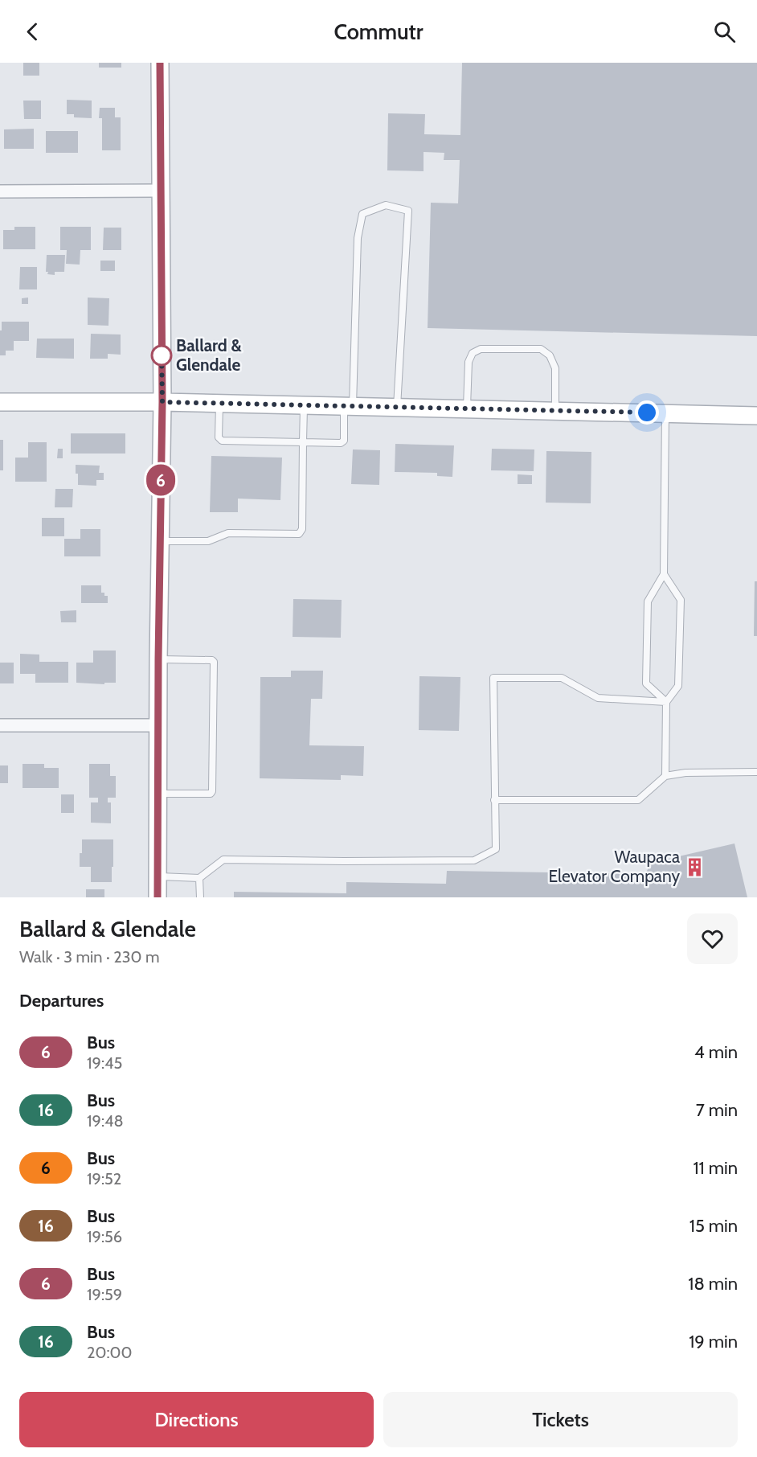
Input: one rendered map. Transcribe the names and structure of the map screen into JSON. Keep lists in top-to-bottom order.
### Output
{
  "places": {
    "other": ["Ballard & Glendale"],
    "building": ["Waupaca Elevator Company"]
  },
  "lines": ["bus line 6"],
  "page": {
    "header": "Commutr",
    "on_map": "6",
    "heading": [
      ["Ballard & Glendale", "Walk · 3 min · 230 m"],
      "Departures"
    ],
    "list": [
      {
        "mark": "6",
        "name": "Bus",
        "note": "19:45",
        "value": "4 min"
      },
      {
        "mark": "16",
        "name": "Bus",
        "note": "19:48",
        "value": "7 min"
      },
      {
        "mark": "6",
        "name": "Bus",
        "note": "19:52",
        "value": "11 min"
      },
      {
        "mark": "16",
        "name": "Bus",
        "note": "19:56",
        "value": "15 min"
      },
      {
        "mark": "6",
        "name": "Bus",
        "note": "19:59",
        "value": "18 min"
      },
      {
        "mark": "16",
        "name": "Bus",
        "note": "20:00",
        "value": "19 min"
      }
    ],
    "buttons": ["Directions", "Tickets"]
  }
}
